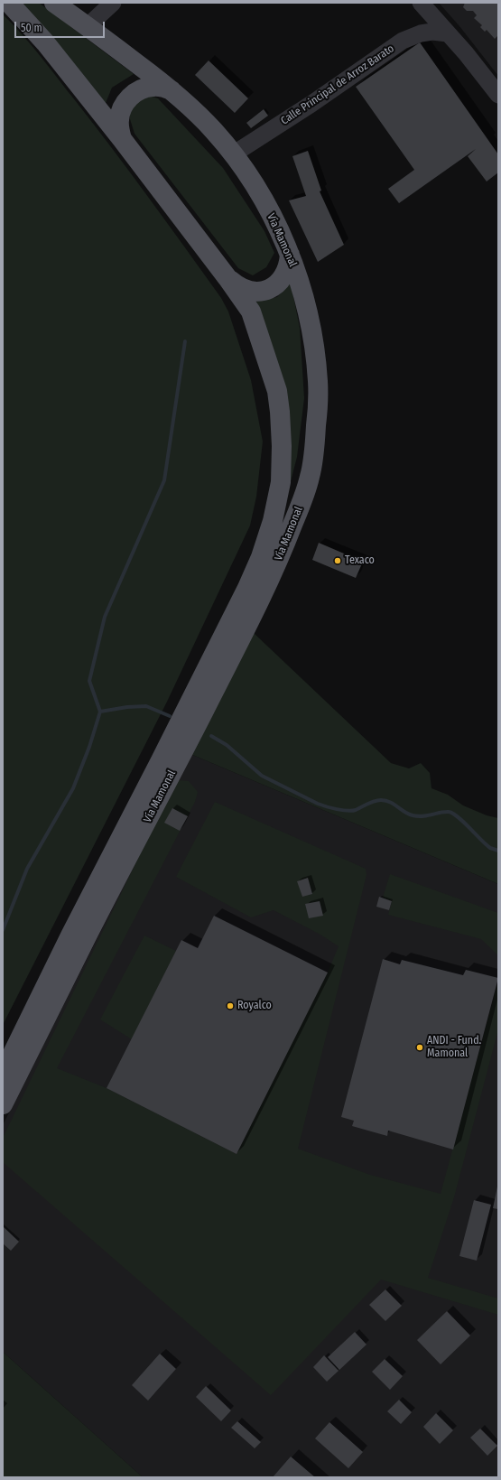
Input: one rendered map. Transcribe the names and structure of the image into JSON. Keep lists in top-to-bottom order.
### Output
{
  "streets": {
    "main road": ["Vía Mamonal"],
    "street": ["Calle Principal de Arroz Barato"]
  },
  "crossings": [
    ["Calle Principal de Arroz Barato", "Vía Mamonal"]
  ],
  "places": ["Texaco", "Royalco", "ANDI - Fund. Mamonal"],
  "scale_bar": "50 m"
}
